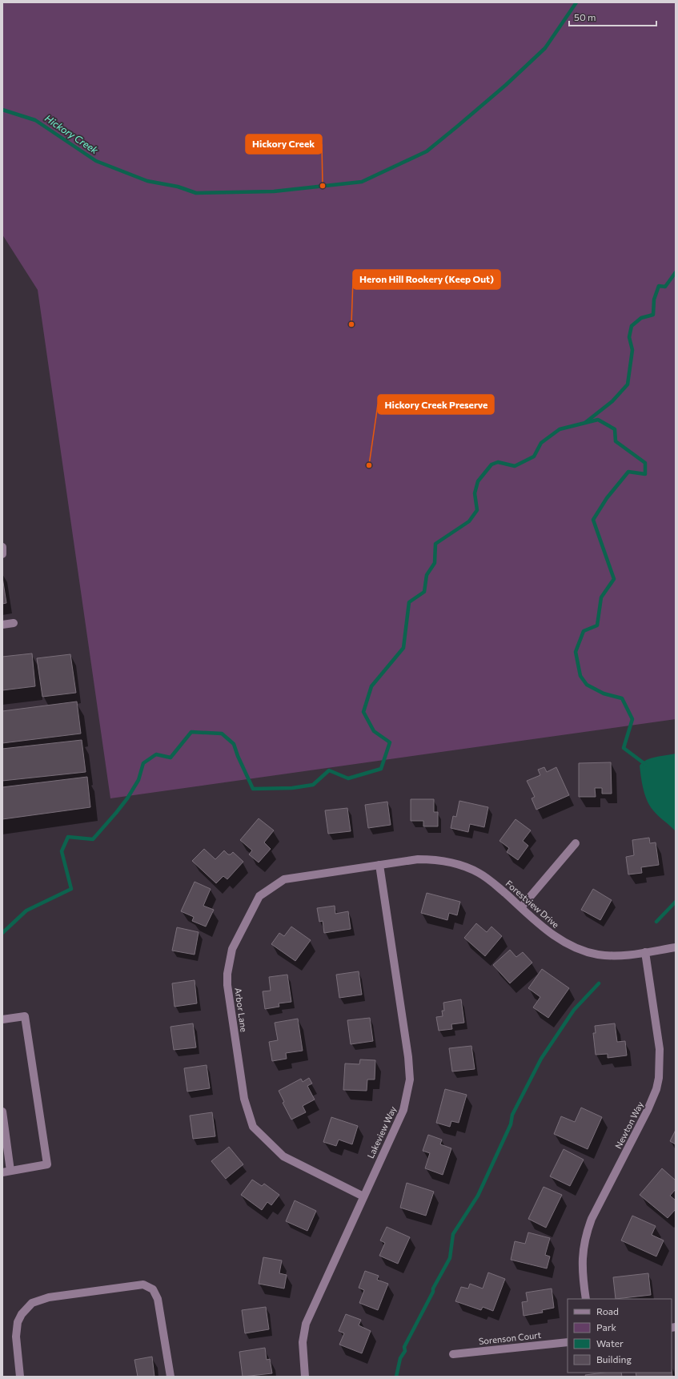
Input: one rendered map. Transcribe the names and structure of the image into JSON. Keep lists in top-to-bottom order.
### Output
{
  "streets": {
    "street": [
      "Forestview Drive",
      "Arbor Lane",
      "Newton Way",
      "Lakeview Way",
      "Sorenson Court"
    ]
  },
  "crossings": [
    ["Forestview Drive", "Arbor Lane"],
    ["Forestview Drive", "Newton Way"],
    ["Forestview Drive", "Lakeview Way"],
    ["Arbor Lane", "Lakeview Way"]
  ],
  "water": ["Hickory Creek"],
  "places": ["Hickory Creek", "Heron Hill Rookery (Keep Out)", "Hickory Creek Preserve"],
  "legend": [
    "Road",
    "Park",
    "Water",
    "Building"
  ],
  "scale_bar": "50 m"
}
